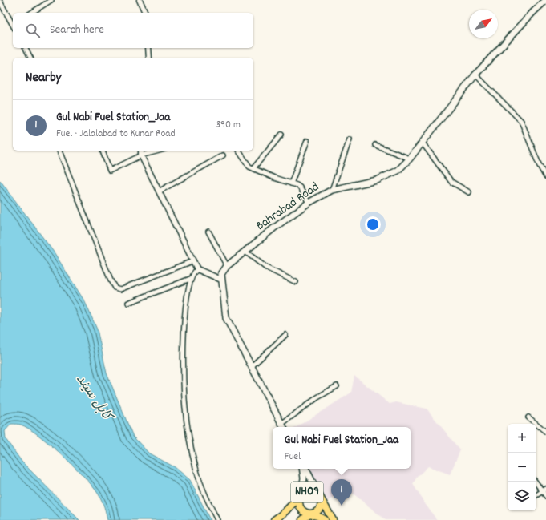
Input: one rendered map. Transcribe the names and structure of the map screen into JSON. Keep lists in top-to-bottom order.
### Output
{
  "streets": {
    "main road": ["Bahrabad Road", "NH09"]
  },
  "water": ["کابل سيند"],
  "north": "top right",
  "page": {
    "search": "Search here",
    "heading": "Nearby",
    "list": [
      {
        "mark": "1",
        "name": "Gul Nabi Fuel Station_Jaa",
        "note": "Fuel · Jalalabad to Kunar Road",
        "value": "390 m"
      }
    ],
    "map_buttons": ["+", "−"],
    "popup": ["Gul Nabi Fuel Station_Jaa", "Fuel"],
    "pins": "1"
  }
}
